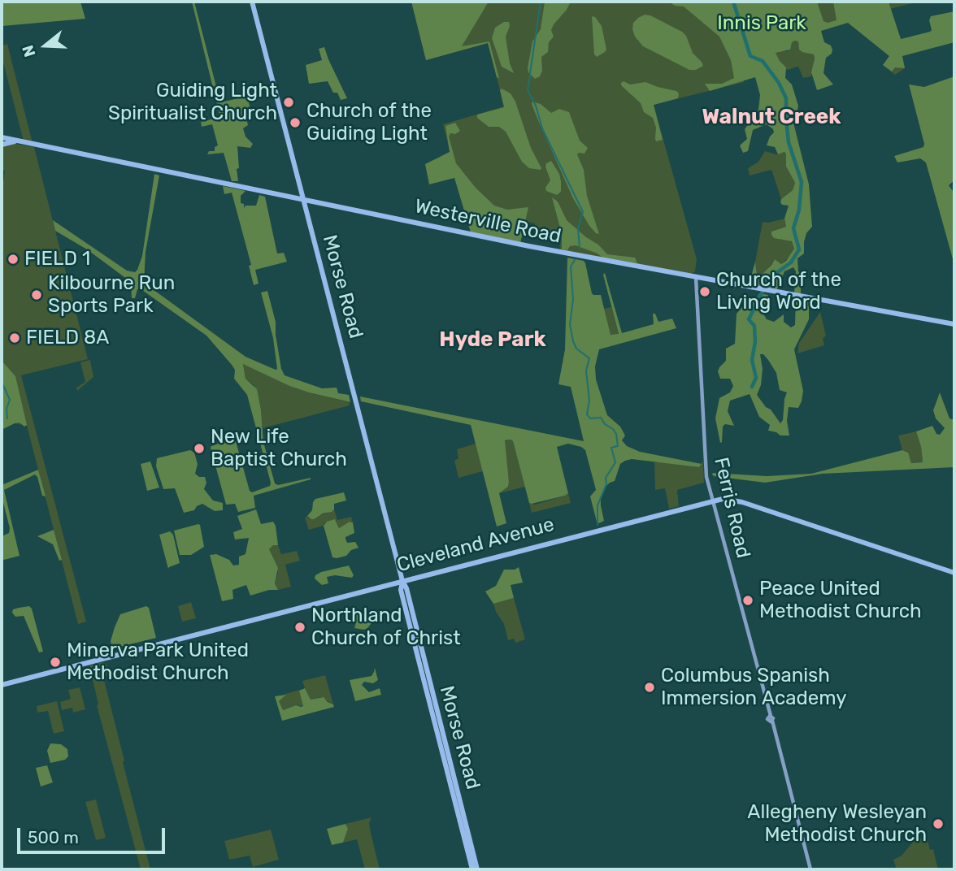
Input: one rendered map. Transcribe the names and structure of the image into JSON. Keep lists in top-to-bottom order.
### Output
{
  "streets": {
    "main road": [
      "Westerville Road",
      "Morse Road",
      "Ferris Road",
      "Cleveland Avenue"
    ]
  },
  "crossings": [
    ["Westerville Road", "Morse Road"],
    ["Westerville Road", "Ferris Road"],
    ["Morse Road", "Cleveland Avenue"],
    ["Ferris Road", "Cleveland Avenue"]
  ],
  "districts": ["Walnut Creek", "Hyde Park"],
  "parks": ["Innis Park"],
  "places": [
    "Guiding Light Spiritualist Church",
    "Church of the Guiding Light",
    "FIELD 1",
    "Church of the Living Word",
    "Kilbourne Run Sports Park",
    "FIELD 8A",
    "New Life Baptist Church",
    "Peace United Methodist Church",
    "Northland Church of Christ",
    "Minerva Park United Methodist Church",
    "Columbus Spanish Immersion Academy",
    "Allegheny Wesleyan Methodist Church"
  ],
  "scale_bar": "500 m",
  "north": "left"
}
